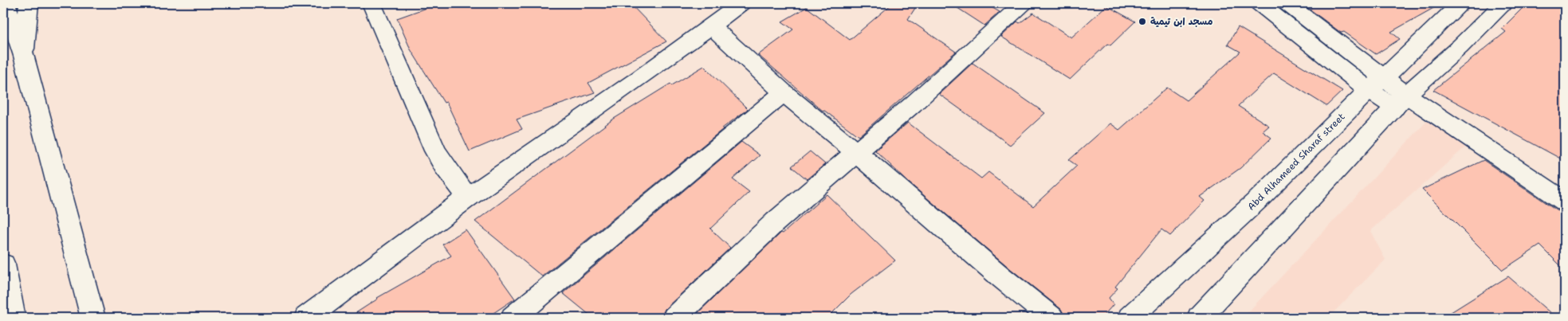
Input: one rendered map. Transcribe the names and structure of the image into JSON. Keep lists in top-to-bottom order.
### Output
{
  "streets": {
    "main road": ["Abd Alhameed Sharaf street"]
  },
  "places": ["مسجد ابن تيمية"]
}
